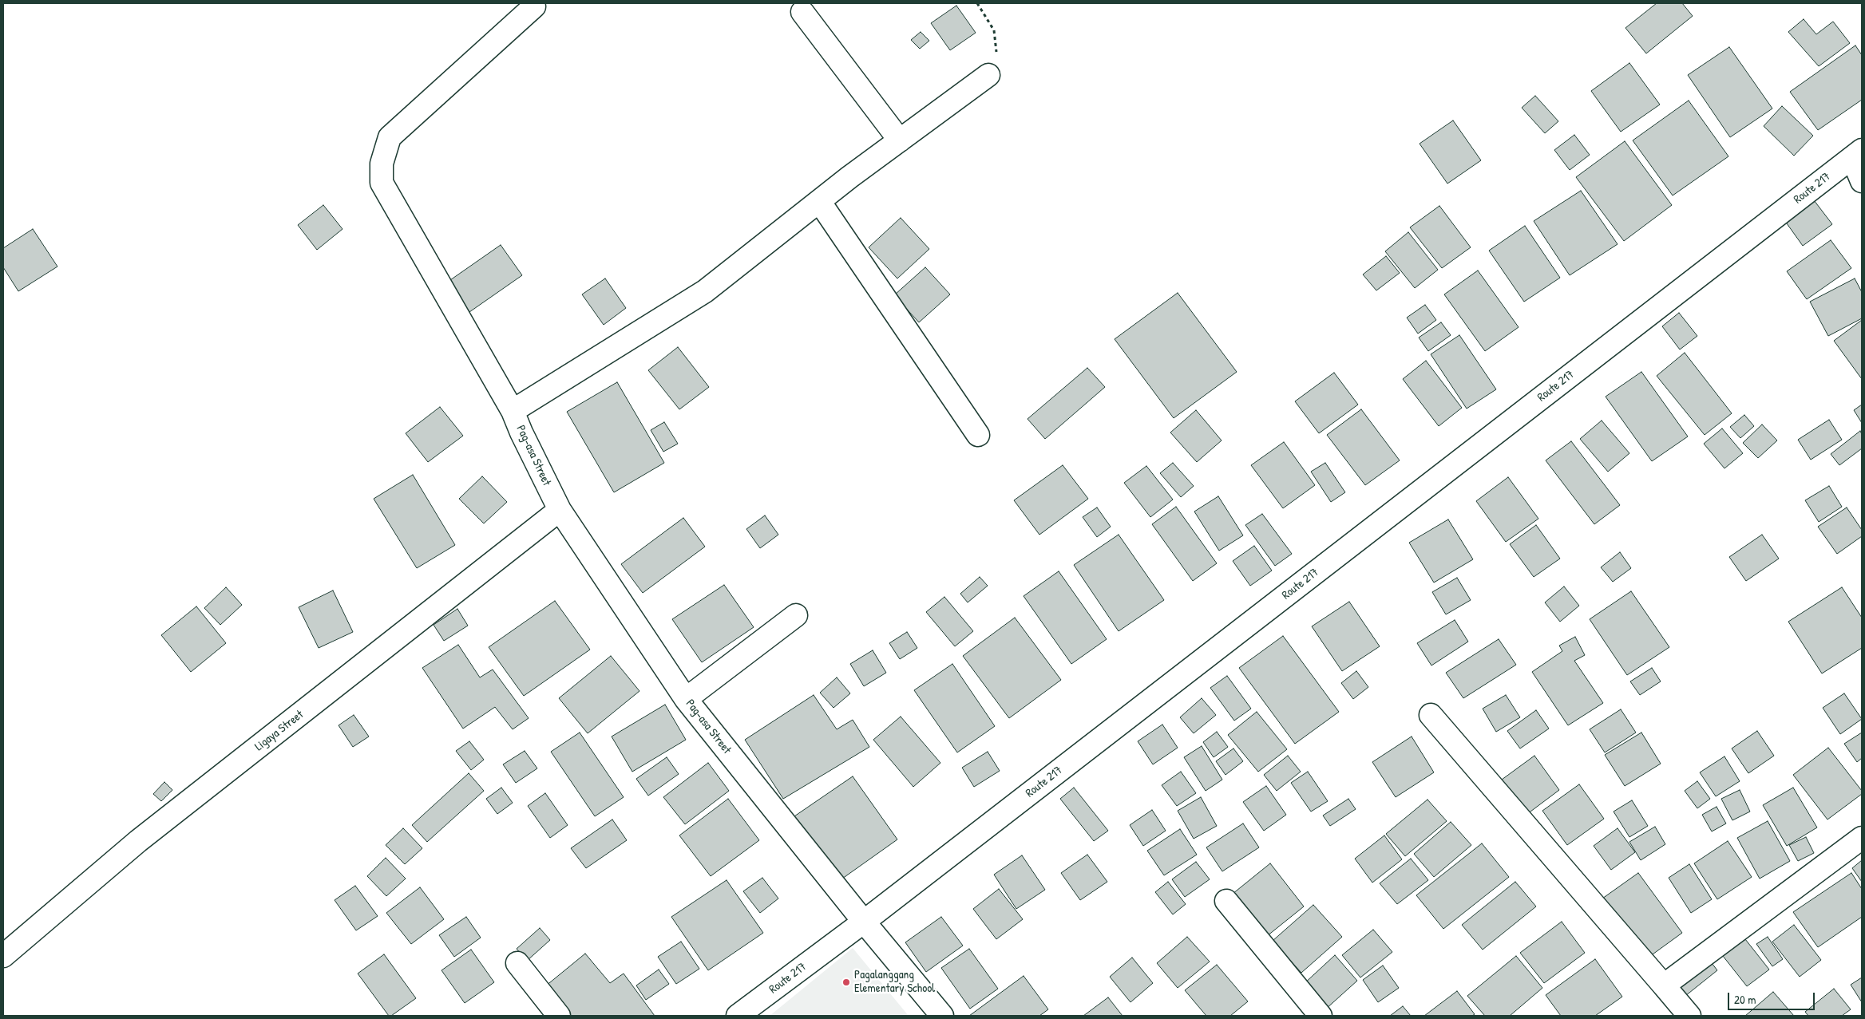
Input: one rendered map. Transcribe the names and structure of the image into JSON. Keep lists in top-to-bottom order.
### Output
{
  "streets": {
    "street": ["Route 217", "Pag-asa Street", "Ligaya Street"]
  },
  "crossings": [
    ["Route 217", "Pag-asa Street"],
    ["Pag-asa Street", "Ligaya Street"]
  ],
  "places": ["Pagalanggang Elementary School"],
  "scale_bar": "20 m"
}
